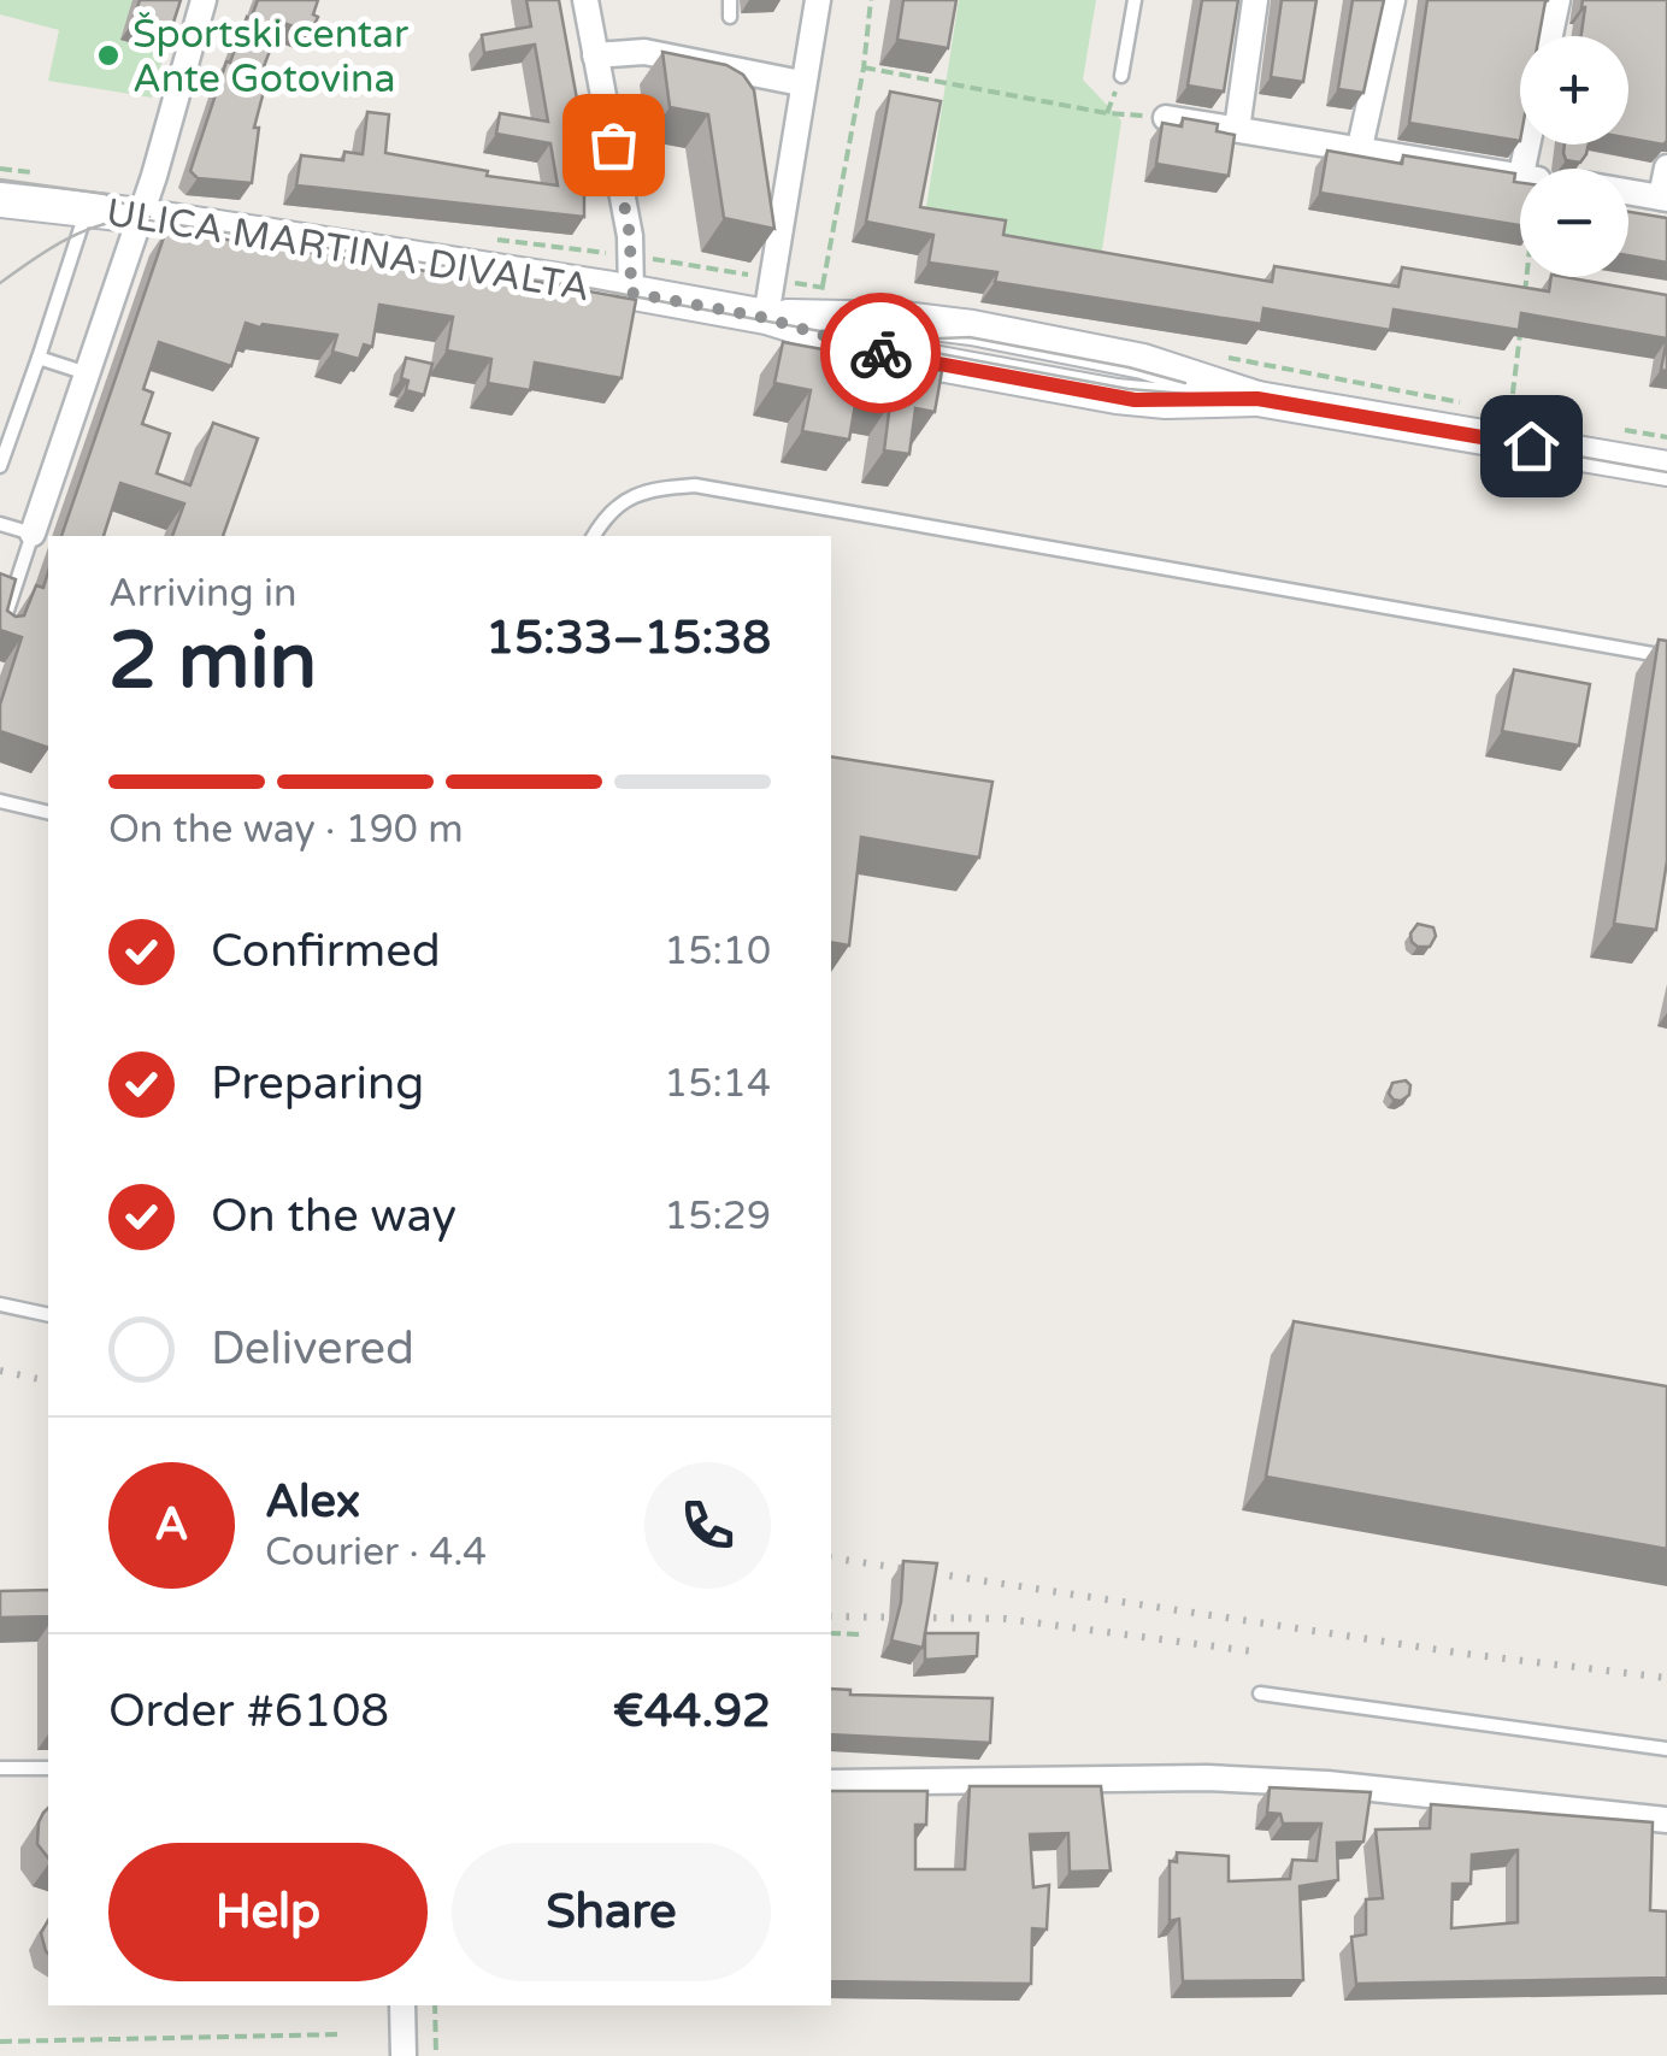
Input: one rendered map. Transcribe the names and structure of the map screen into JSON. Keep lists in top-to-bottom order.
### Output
{
  "streets": {
    "street": ["ULICA MARTINA DIVALTA"]
  },
  "places": ["Športski centar Ante Gotovina"],
  "page": {
    "map_buttons": ["+", "−"],
    "heading": ["2 min", "Arriving in", "15:33–15:38"],
    "panel": [
      "Alex",
      "Courier · 4.4",
      "Order #6108",
      "€44.92"
    ],
    "bar": "On the way · 190 m",
    "list": [
      ["Confirmed", "15:10"],
      ["Preparing", "15:14"],
      ["On the way", "15:29"],
      "Delivered"
    ],
    "round": "A",
    "buttons": ["Help", "Share"]
  }
}
